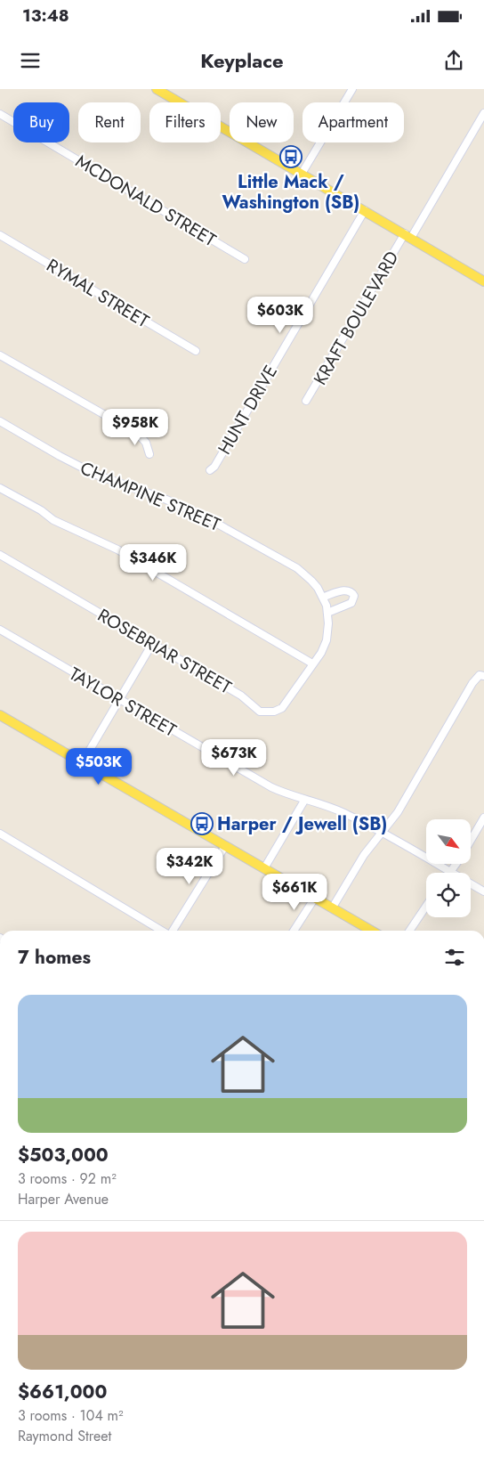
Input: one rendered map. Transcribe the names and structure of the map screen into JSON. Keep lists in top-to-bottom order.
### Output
{
  "streets": {
    "street": [
      "MCDONALD STREET",
      "RYMAL STREET",
      "KRAFT BOULEVARD",
      "HUNT DRIVE",
      "CHAMPINE STREET",
      "ROSEBRIAR STREET",
      "TAYLOR STREET"
    ]
  },
  "crossings": [
    ["CHAMPINE STREET", "ROSEBRIAR STREET"]
  ],
  "places": {
    "bus stop": ["Little Mack / Washington (SB)", "Harper / Jewell (SB)"]
  },
  "north": "bottom right",
  "page": {
    "status": "13:48",
    "header": "Keyplace",
    "chip": [
      "Buy",
      "Rent",
      "Filters",
      "New",
      "Apartment"
    ],
    "price": [
      "$603K",
      "$958K",
      "$346K",
      "$673K",
      "$503K",
      "$342K",
      "$661K"
    ],
    "heading": "7 homes",
    "list": [
      {
        "name": "$503,000",
        "note": "3 rooms · 92 m² · Harper Avenue"
      },
      {
        "name": "$661,000",
        "note": "3 rooms · 104 m² · Raymond Street"
      }
    ]
  }
}
